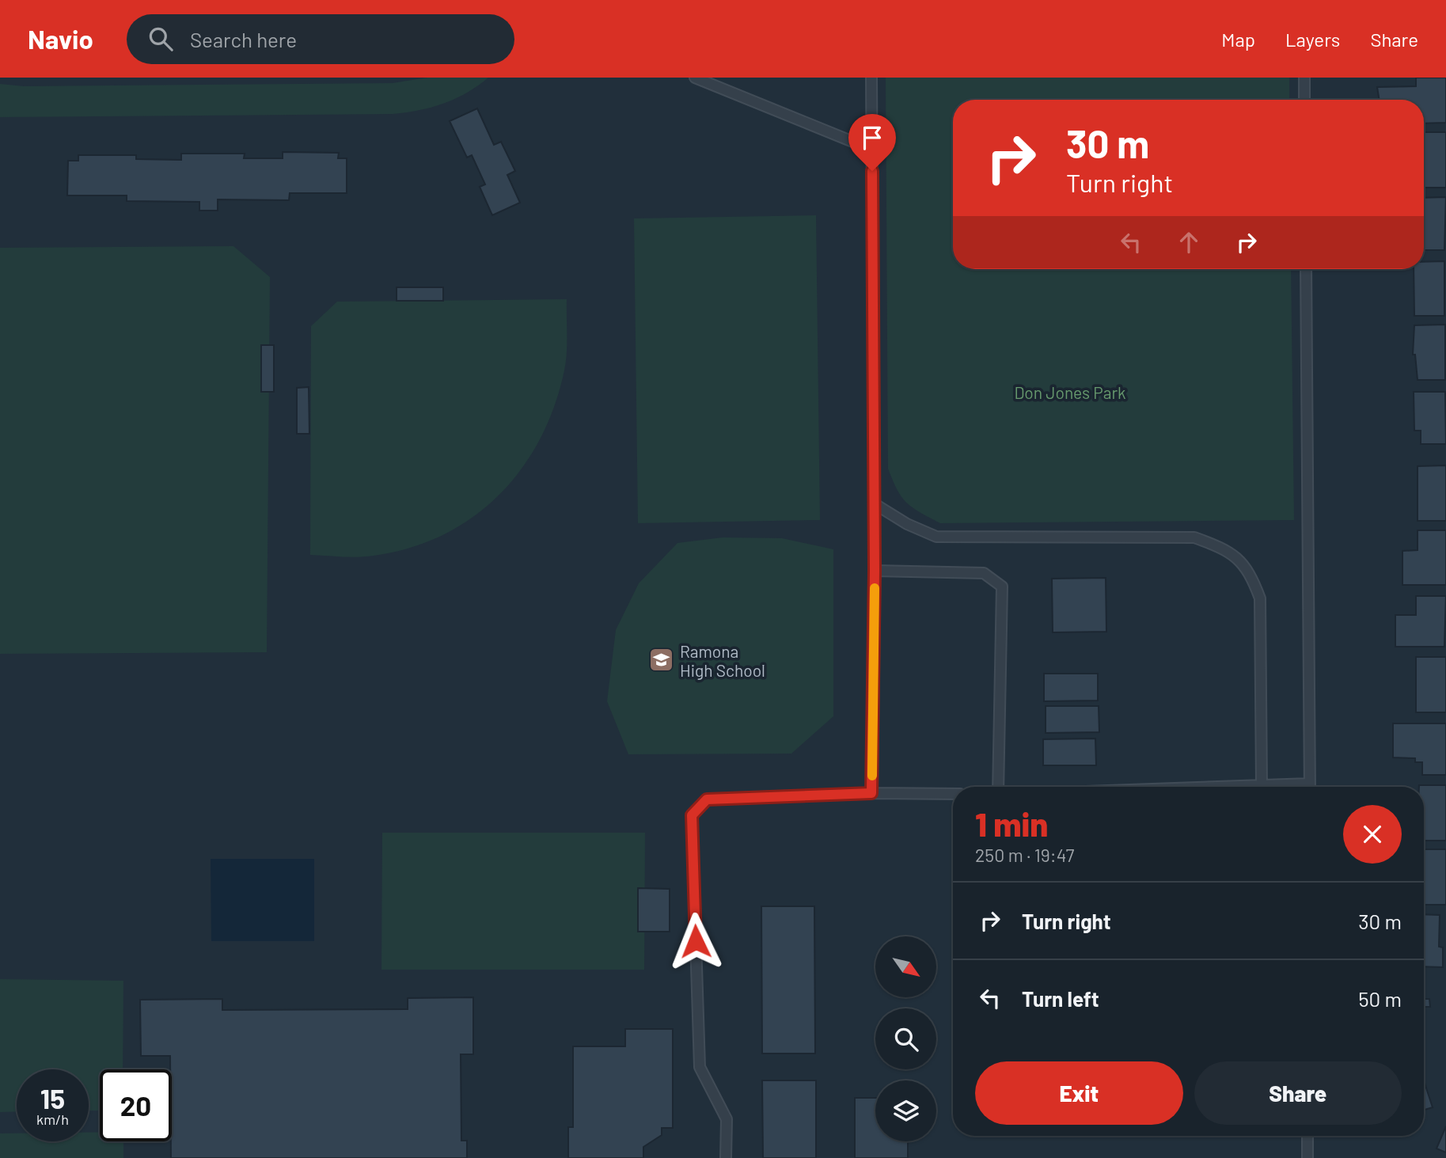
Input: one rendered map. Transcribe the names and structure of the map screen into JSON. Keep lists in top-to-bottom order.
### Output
{
  "parks": ["Don Jones Park"],
  "places": {
    "school or university": ["Ramona High School"]
  },
  "north": "bottom right",
  "page": {
    "header": "Navio",
    "search": "Search here",
    "nav": ["Map", "Layers", "Share"],
    "turn": ["30 m", "Turn right"],
    "heading": ["1 min", "250 m · 19:47"],
    "list": [
      {
        "name": "Turn right",
        "value": "30 m"
      },
      {
        "name": "Turn left",
        "value": "50 m"
      }
    ],
    "buttons": ["Exit", "Share"],
    "speed": "15 km/h",
    "limit": "20"
  }
}
